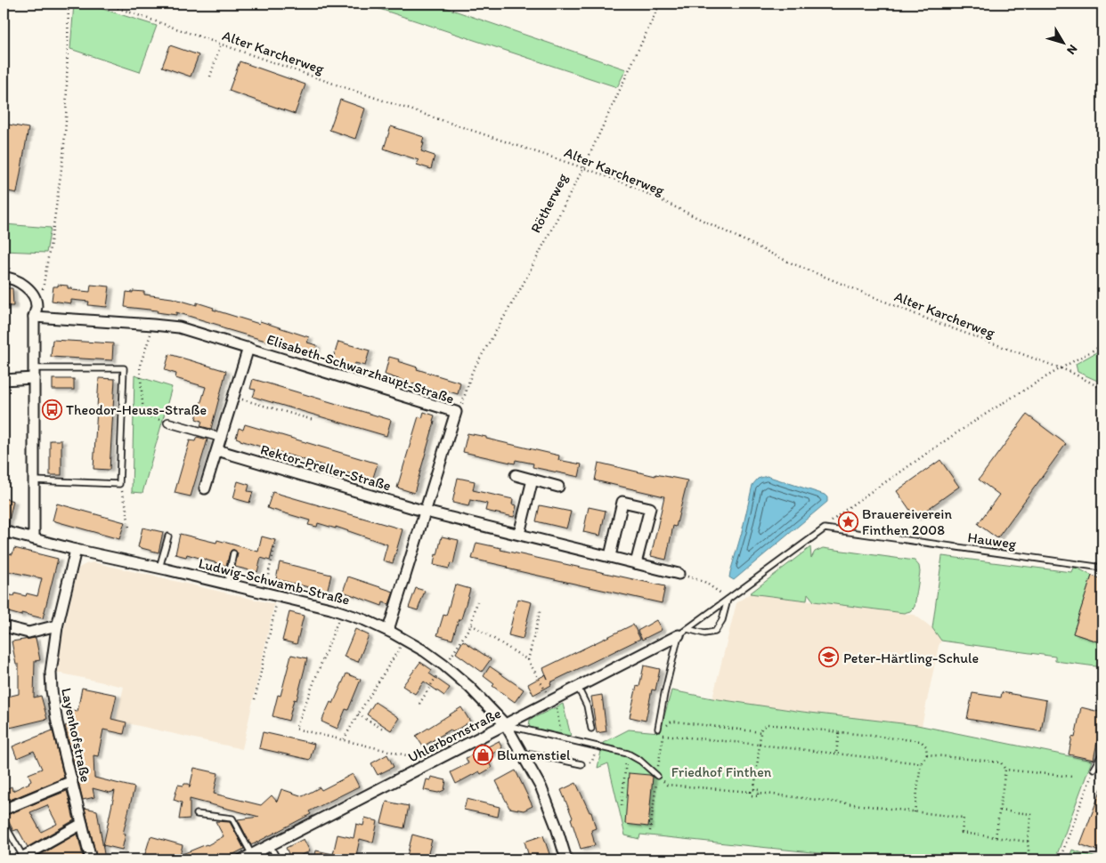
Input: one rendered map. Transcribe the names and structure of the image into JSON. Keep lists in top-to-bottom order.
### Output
{
  "streets": {
    "street": [
      "Elisabeth-Schwarzhaupt-Straße",
      "Rektor-Preller-Straße",
      "Ludwig-Schwamb-Straße",
      "Layenhofstraße",
      "Uhlerbornstraße"
    ],
    "lane": ["Hauweg"],
    "path": ["Alter Karcherweg", "Rötherweg"]
  },
  "crossings": [
    ["Alter Karcherweg", "Rötherweg"],
    ["Rötherweg", "Elisabeth-Schwarzhaupt-Straße"],
    ["Elisabeth-Schwarzhaupt-Straße", "Rektor-Preller-Straße"],
    ["Elisabeth-Schwarzhaupt-Straße", "Ludwig-Schwamb-Straße"],
    ["Ludwig-Schwamb-Straße", "Layenhofstraße"],
    ["Ludwig-Schwamb-Straße", "Uhlerbornstraße"]
  ],
  "parks": ["Friedhof Finthen"],
  "places": {
    "bus stop": ["Theodor-Heuss-Straße"],
    "place": ["Brauereiverein Finthen 2008"],
    "school or university": ["Peter-Härtling-Schule"],
    "shop": ["Blumenstiel"]
  },
  "north": "bottom right"
}
